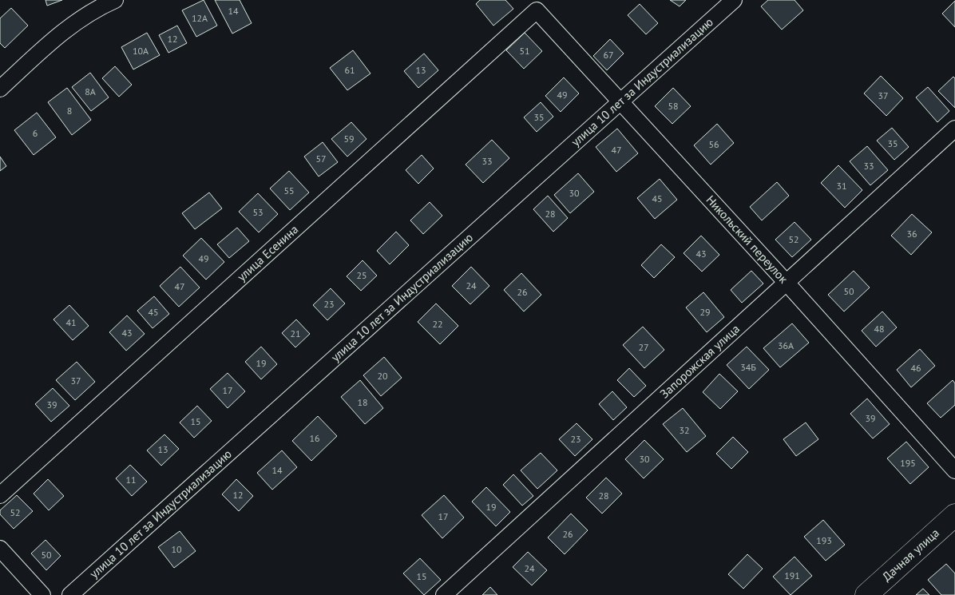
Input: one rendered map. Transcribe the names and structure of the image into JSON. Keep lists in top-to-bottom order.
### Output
{
  "streets": {
    "street": [
      "улица 10 лет за Индустриализацию",
      "Никольский переулок",
      "улица Есенина",
      "Запорожская улица",
      "Дачная улица"
    ]
  },
  "crossings": [
    ["улица 10 лет за Индустриализацию", "Никольский переулок"],
    ["Никольский переулок", "улица Есенина"],
    ["Никольский переулок", "Запорожская улица"]
  ],
  "house_numbers": [
    "14",
    "12А",
    "12",
    "10А",
    "51",
    "67",
    "61",
    "13",
    "8А",
    "49",
    "37",
    "58",
    "8",
    "35",
    "6",
    "59",
    "35",
    "56",
    "47",
    "57",
    "33",
    "33",
    "31",
    "55",
    "30",
    "45",
    "53",
    "28",
    "36",
    "52",
    "43",
    "49",
    "25",
    "24",
    "47",
    "50",
    "26",
    "23",
    "45",
    "29",
    "41",
    "22",
    "48",
    "43",
    "21",
    "36А",
    "27",
    "19",
    "34Б",
    "46",
    "20",
    "37",
    "17",
    "18",
    "39",
    "39",
    "15",
    "32",
    "16",
    "23",
    "13",
    "30",
    "195",
    "14",
    "11",
    "12",
    "28",
    "19",
    "52",
    "17",
    "26",
    "193",
    "10",
    "50",
    "24",
    "191",
    "15"
  ]
}
